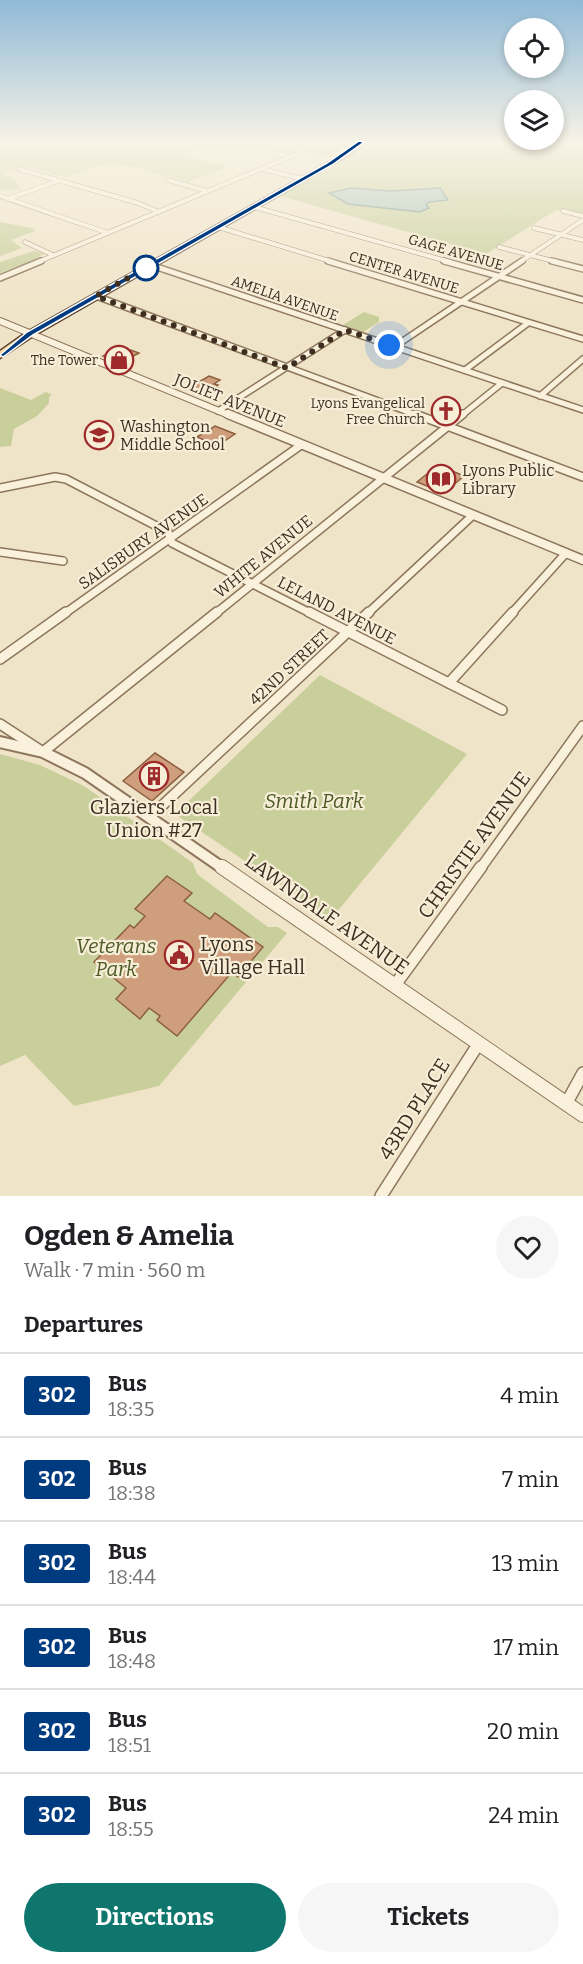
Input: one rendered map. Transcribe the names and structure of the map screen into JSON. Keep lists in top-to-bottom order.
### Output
{
  "streets": {
    "street": [
      "GAGE AVENUE",
      "CENTER AVENUE",
      "AMELIA AVENUE",
      "JOLIET AVENUE",
      "SALISBURY AVENUE",
      "WHITE AVENUE",
      "LELAND AVENUE",
      "42ND STREET",
      "CHRISTIE AVENUE",
      "LAWNDALE AVENUE",
      "43RD PLACE"
    ]
  },
  "crossings": [
    ["AMELIA AVENUE", "WHITE AVENUE"],
    ["JOLIET AVENUE", "SALISBURY AVENUE"],
    ["JOLIET AVENUE", "WHITE AVENUE"],
    ["JOLIET AVENUE", "42ND STREET"],
    ["SALISBURY AVENUE", "LELAND AVENUE"],
    ["WHITE AVENUE", "LELAND AVENUE"],
    ["WHITE AVENUE", "LAWNDALE AVENUE"],
    ["LELAND AVENUE", "42ND STREET"],
    ["42ND STREET", "LAWNDALE AVENUE"],
    ["CHRISTIE AVENUE", "LAWNDALE AVENUE"],
    ["LAWNDALE AVENUE", "43RD PLACE"]
  ],
  "parks": ["Smith Park", "Veterans Park"],
  "places": {
    "shop": ["The Tower"],
    "church": ["Lyons Evangelical Free Church"],
    "school or university": ["Washington Middle School"],
    "library": ["Lyons Public Library"],
    "building": ["Glaziers Local Union #27"],
    "public building": ["Lyons Village Hall"]
  },
  "lines": ["bus line 302"],
  "page": {
    "heading": [
      ["Ogden & Amelia", "Walk · 7 min · 560 m"],
      "Departures"
    ],
    "list": [
      {
        "mark": "302",
        "name": "Bus",
        "note": "18:35",
        "value": "4 min"
      },
      {
        "mark": "302",
        "name": "Bus",
        "note": "18:38",
        "value": "7 min"
      },
      {
        "mark": "302",
        "name": "Bus",
        "note": "18:44",
        "value": "13 min"
      },
      {
        "mark": "302",
        "name": "Bus",
        "note": "18:48",
        "value": "17 min"
      },
      {
        "mark": "302",
        "name": "Bus",
        "note": "18:51",
        "value": "20 min"
      },
      {
        "mark": "302",
        "name": "Bus",
        "note": "18:55",
        "value": "24 min"
      }
    ],
    "buttons": ["Directions", "Tickets"]
  }
}
